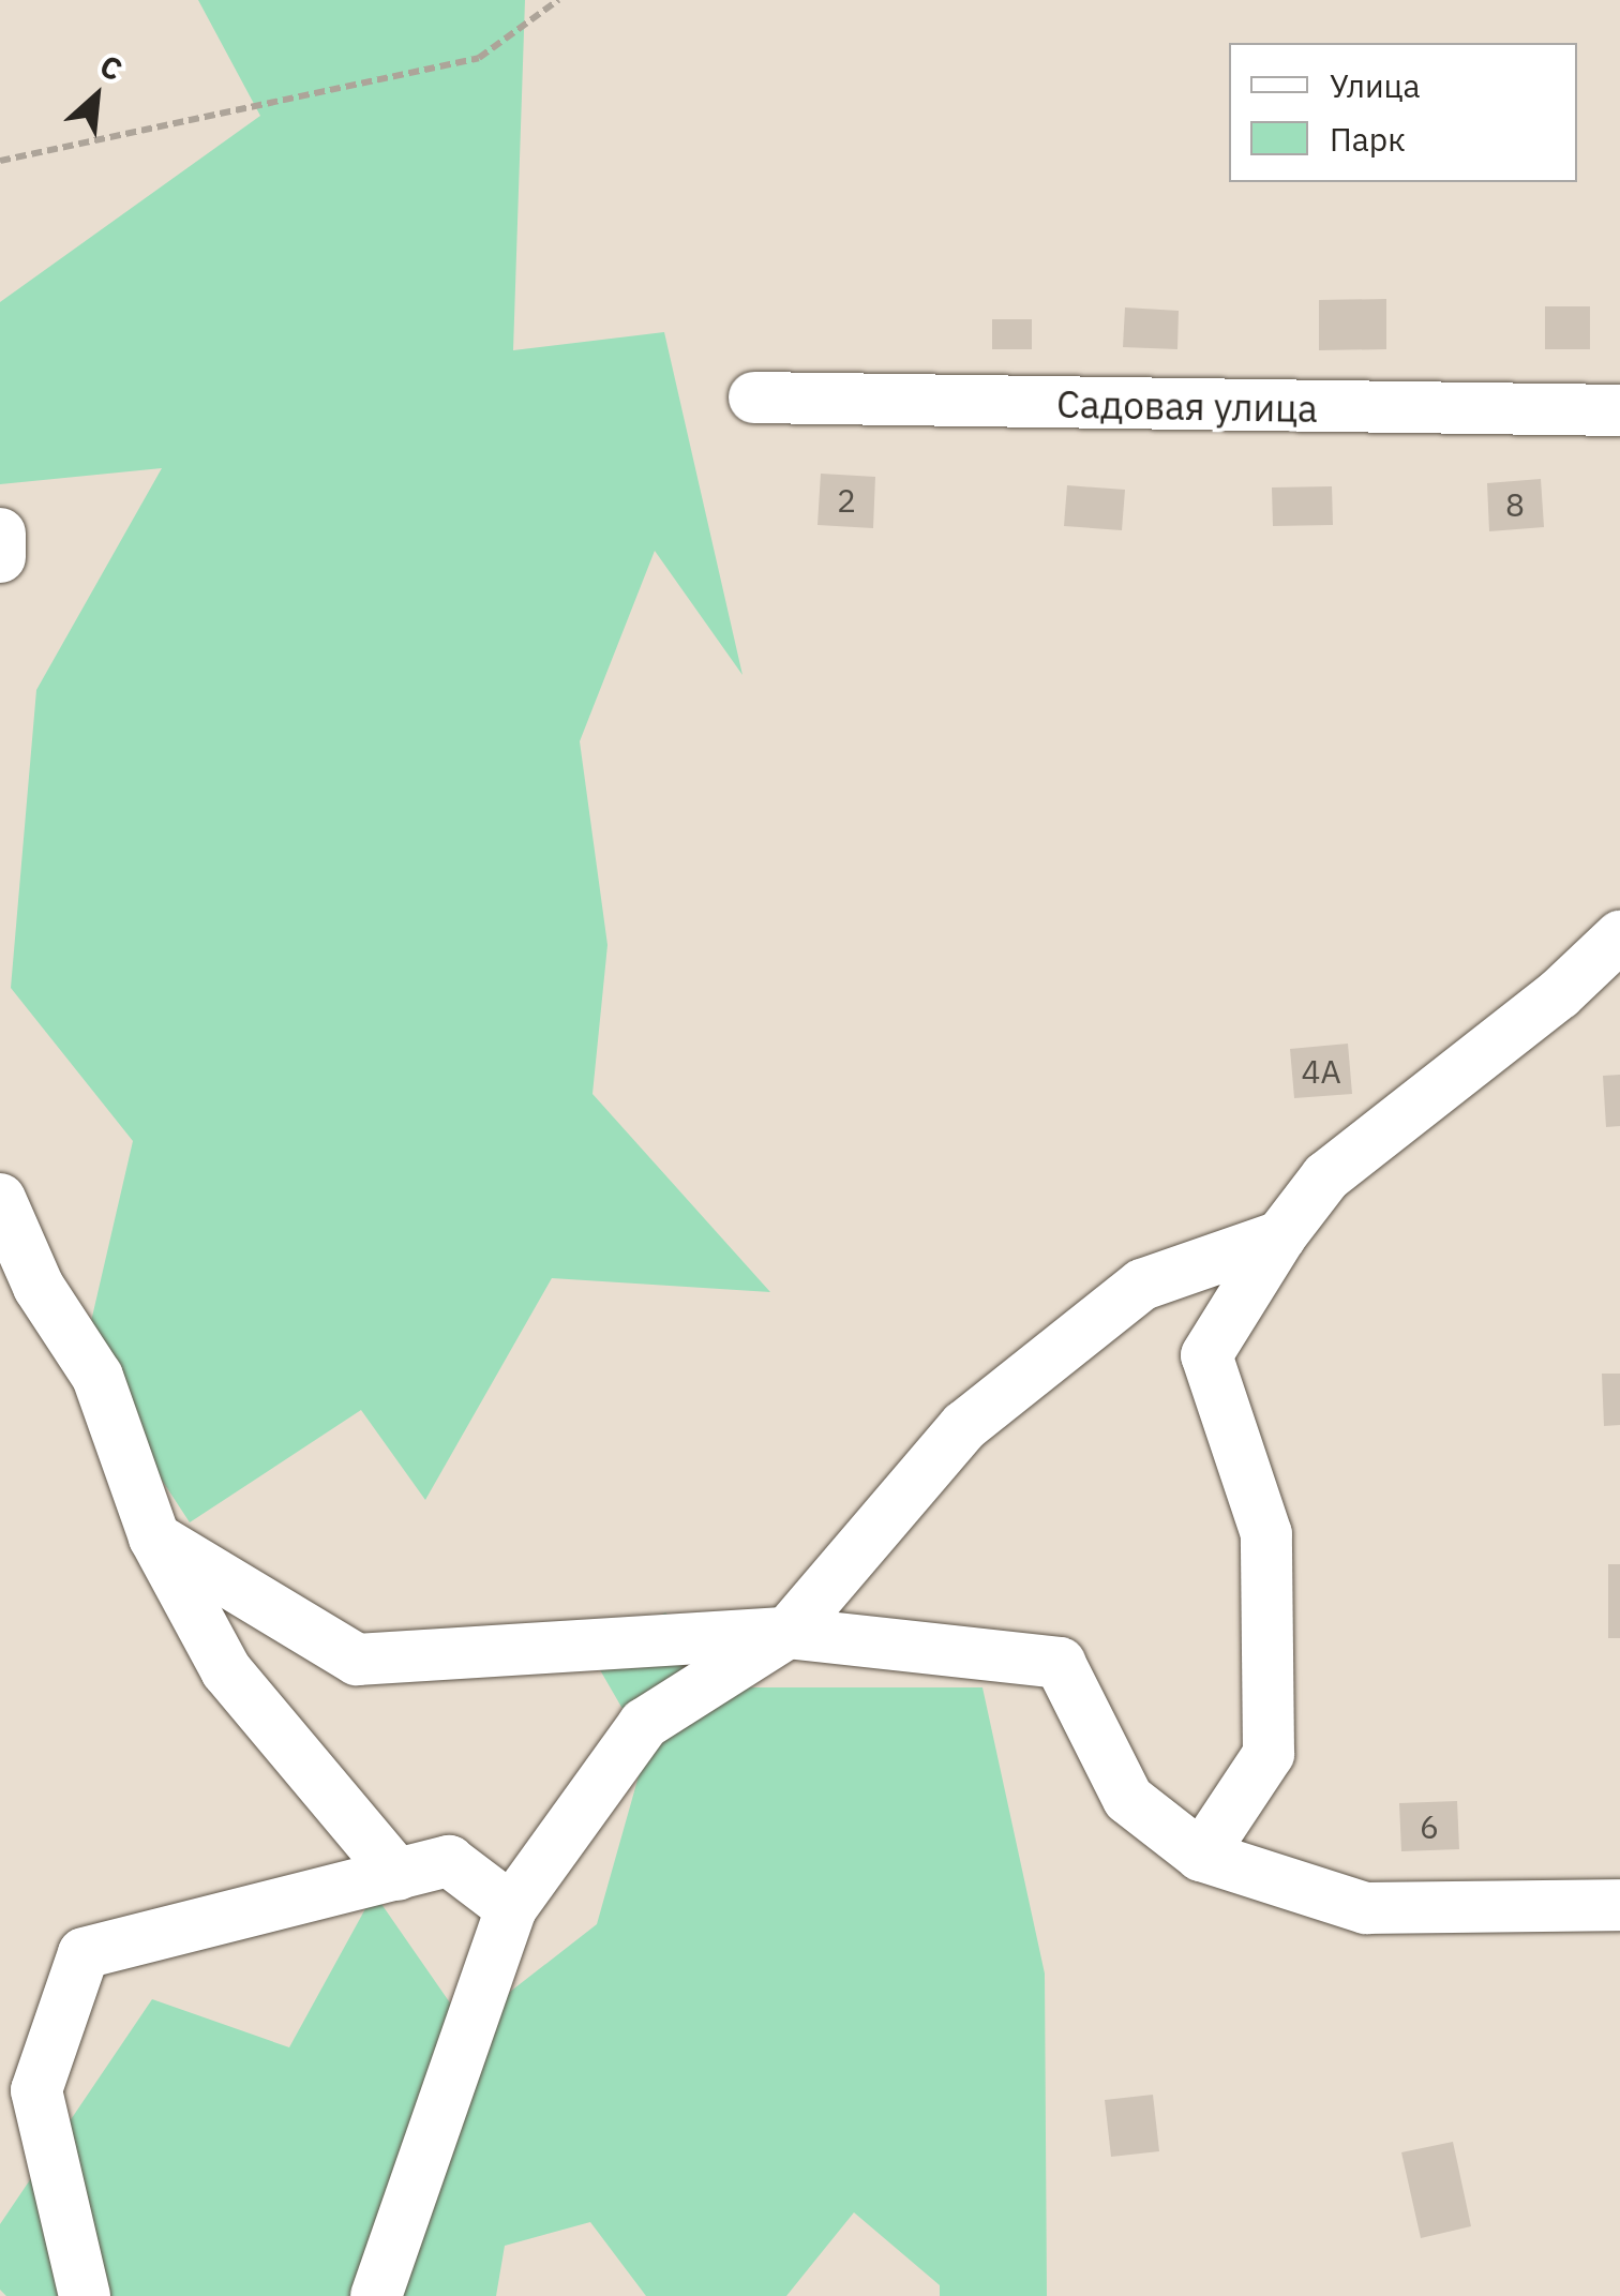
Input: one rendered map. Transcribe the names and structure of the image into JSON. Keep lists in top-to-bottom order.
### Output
{
  "streets": {
    "street": ["Садовая улица"]
  },
  "house_numbers": [
    "2",
    "8",
    "4А",
    "6"
  ],
  "legend": ["Улица", "Парк"],
  "north": "top right"
}
